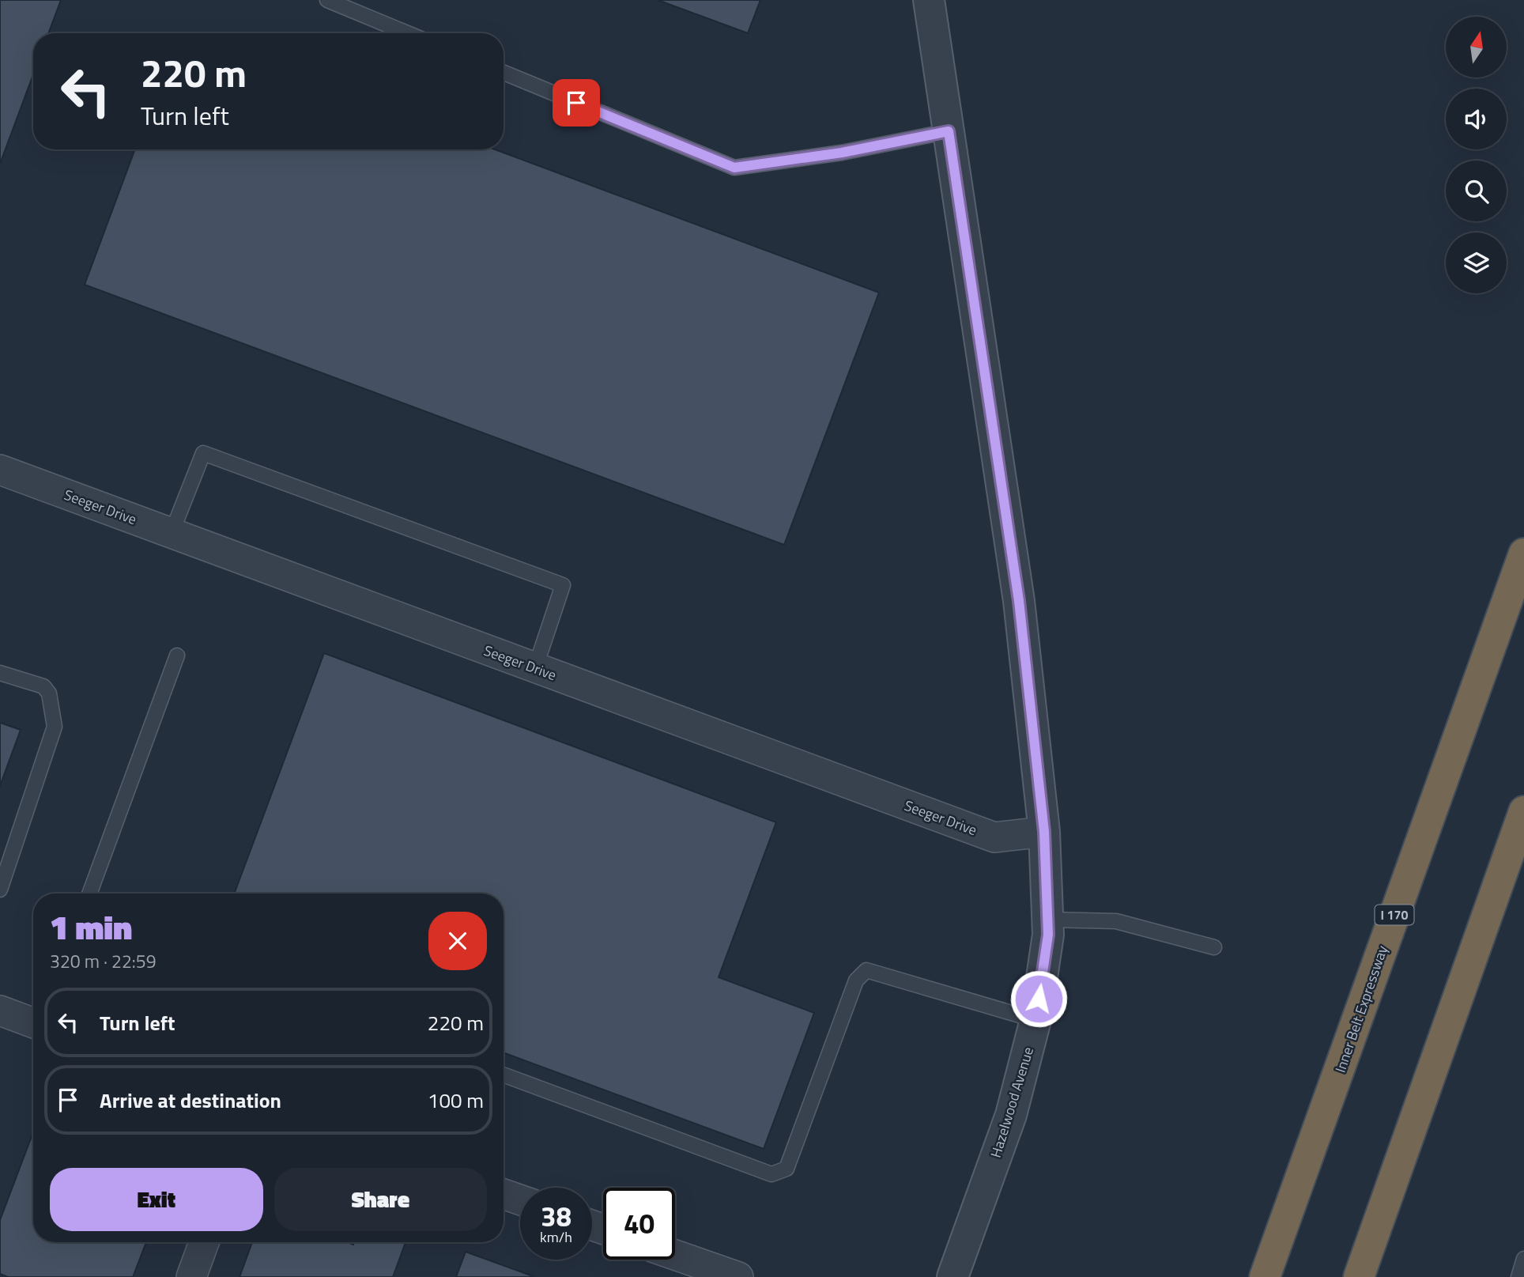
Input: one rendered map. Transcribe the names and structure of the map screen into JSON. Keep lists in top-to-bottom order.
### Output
{
  "streets": {
    "highway": ["I 170", "Inner Belt Expressway"],
    "street": ["Seeger Drive", "Hazelwood Avenue"]
  },
  "crossings": [
    ["Seeger Drive", "Hazelwood Avenue"]
  ],
  "north": "top",
  "page": {
    "turn": ["220 m", "Turn left"],
    "heading": ["1 min", "320 m · 22:59"],
    "list": [
      {
        "name": "Turn left",
        "value": "220 m"
      },
      {
        "name": "Arrive at destination",
        "value": "100 m"
      }
    ],
    "buttons": ["Exit", "Share"],
    "speed": "38 km/h",
    "limit": "40"
  }
}
